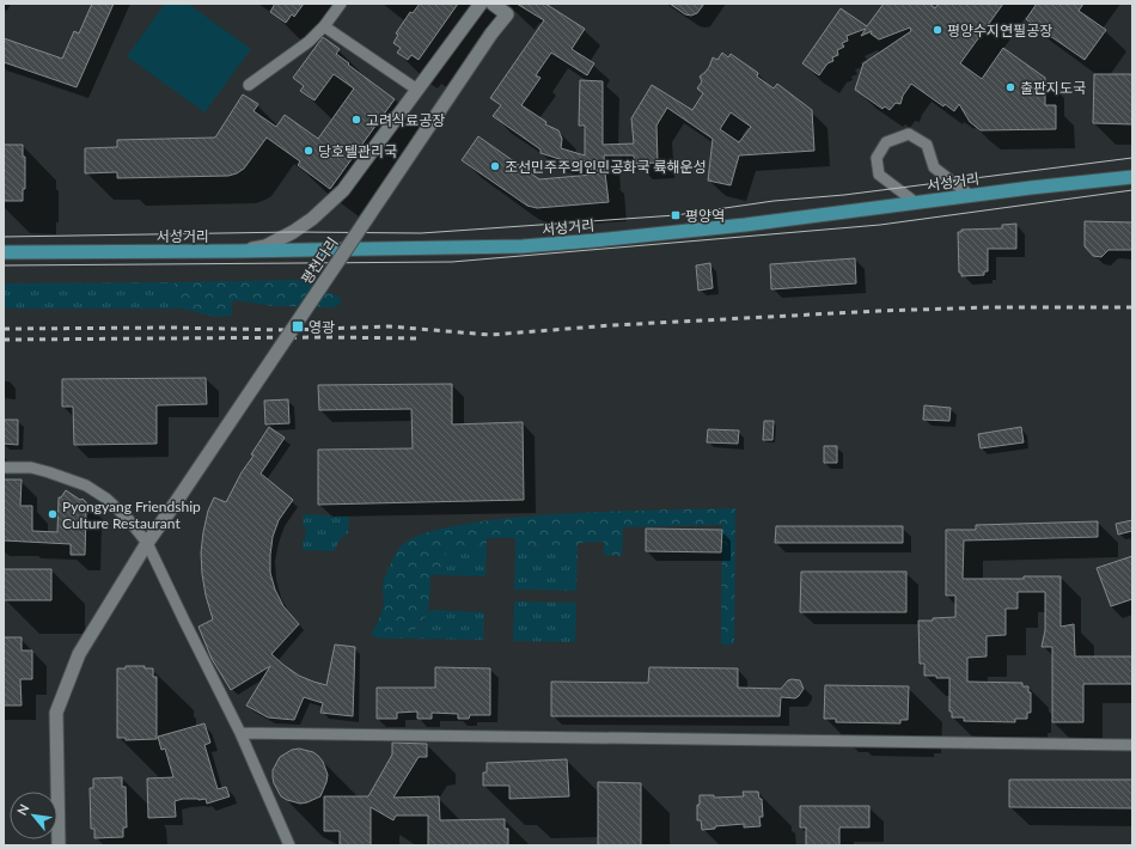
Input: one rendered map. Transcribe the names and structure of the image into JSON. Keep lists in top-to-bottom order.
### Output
{
  "streets": {
    "main road": ["서성거리"],
    "street": ["평천다리"]
  },
  "places": {
    "other": [
      "평양수지연필공장",
      "출판지도국",
      "고려식료공장",
      "당호텔관리국",
      "조선민주주의인민공화국 륙해운성",
      "Pyongyang Friendship Culture Restaurant"
    ],
    "transit": ["평양역", "영광"]
  },
  "north": "top left"
}
